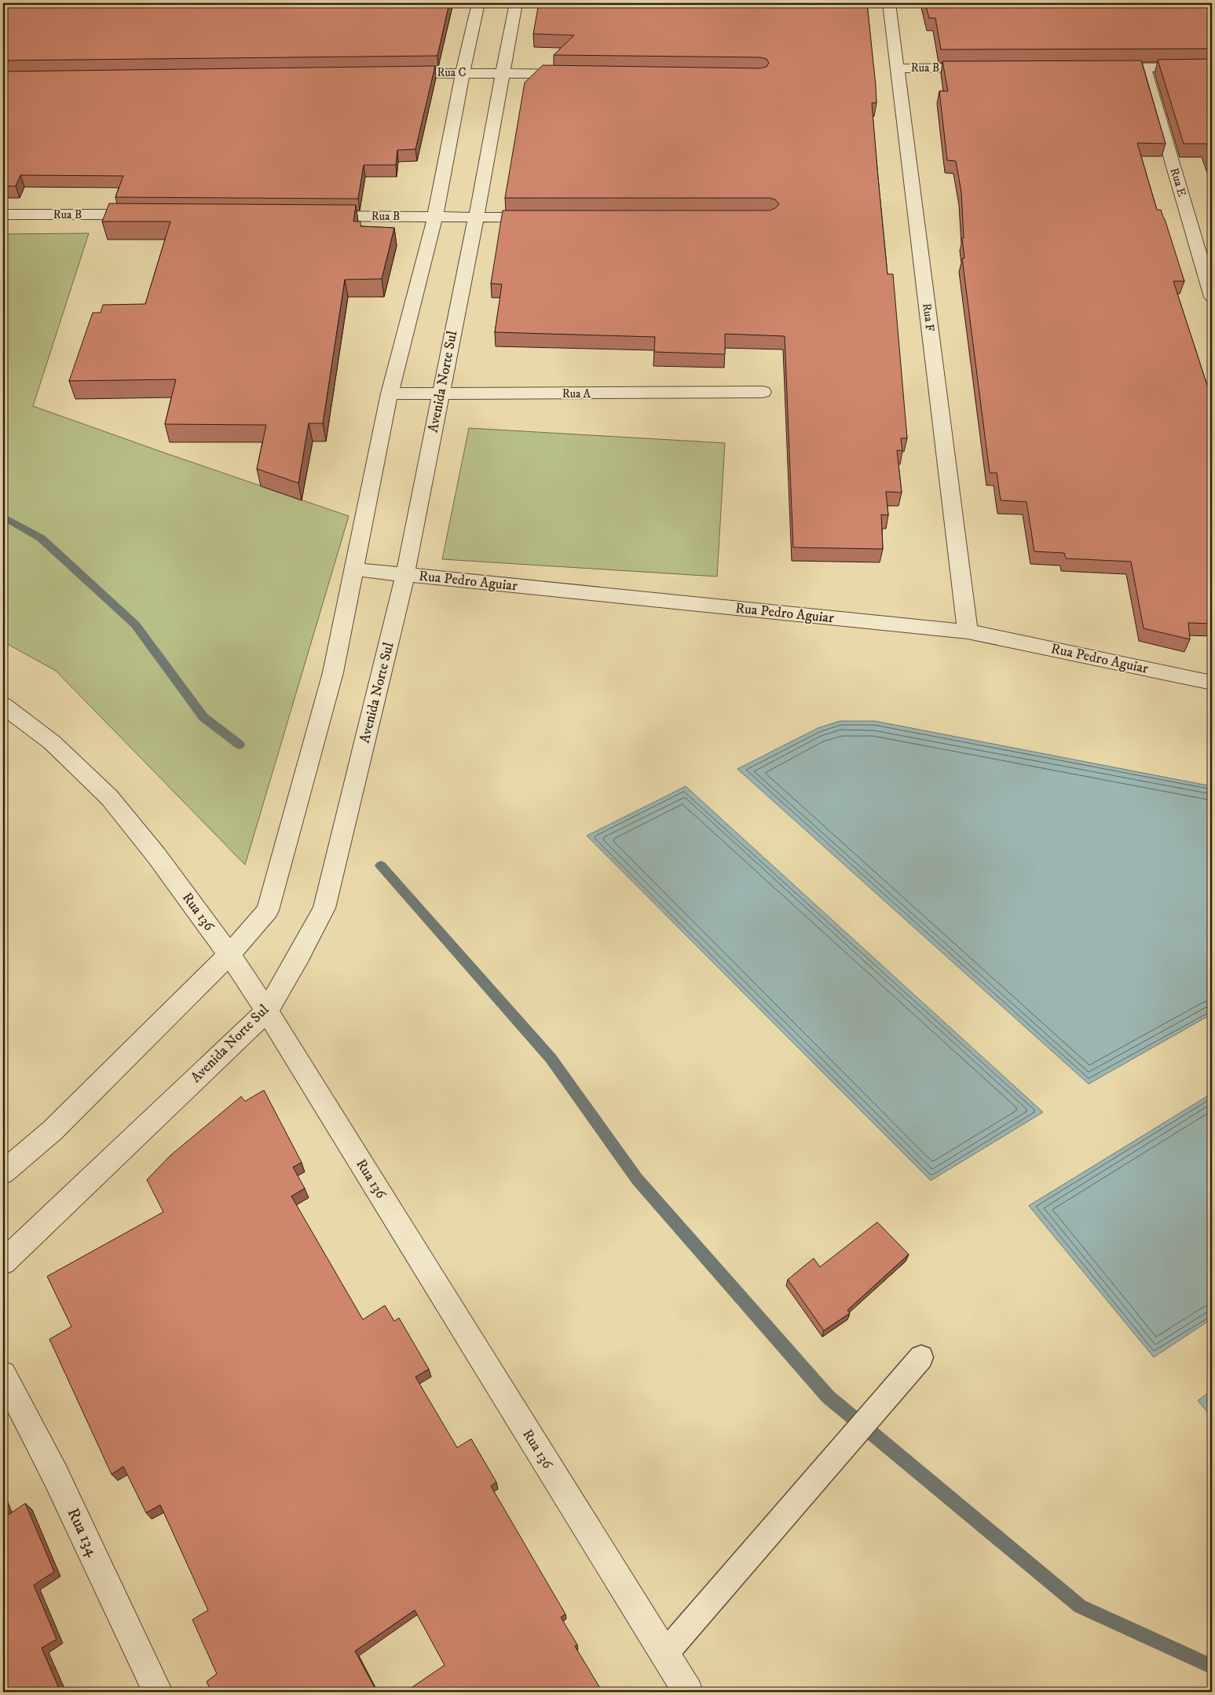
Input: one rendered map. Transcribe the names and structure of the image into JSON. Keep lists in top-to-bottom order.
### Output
{
  "streets": {
    "street": [
      "Rua B",
      "Rua C",
      "Rua E",
      "Rua F",
      "Avenida Norte Sul",
      "Rua A",
      "Rua Pedro Aguiar",
      "Rua 136",
      "Rua 134"
    ]
  },
  "crossings": [
    ["Rua B", "Rua F"],
    ["Rua B", "Avenida Norte Sul"],
    ["Rua C", "Avenida Norte Sul"],
    ["Rua F", "Rua Pedro Aguiar"],
    ["Avenida Norte Sul", "Rua A"],
    ["Avenida Norte Sul", "Rua Pedro Aguiar"],
    ["Avenida Norte Sul", "Rua 136"]
  ]
}
